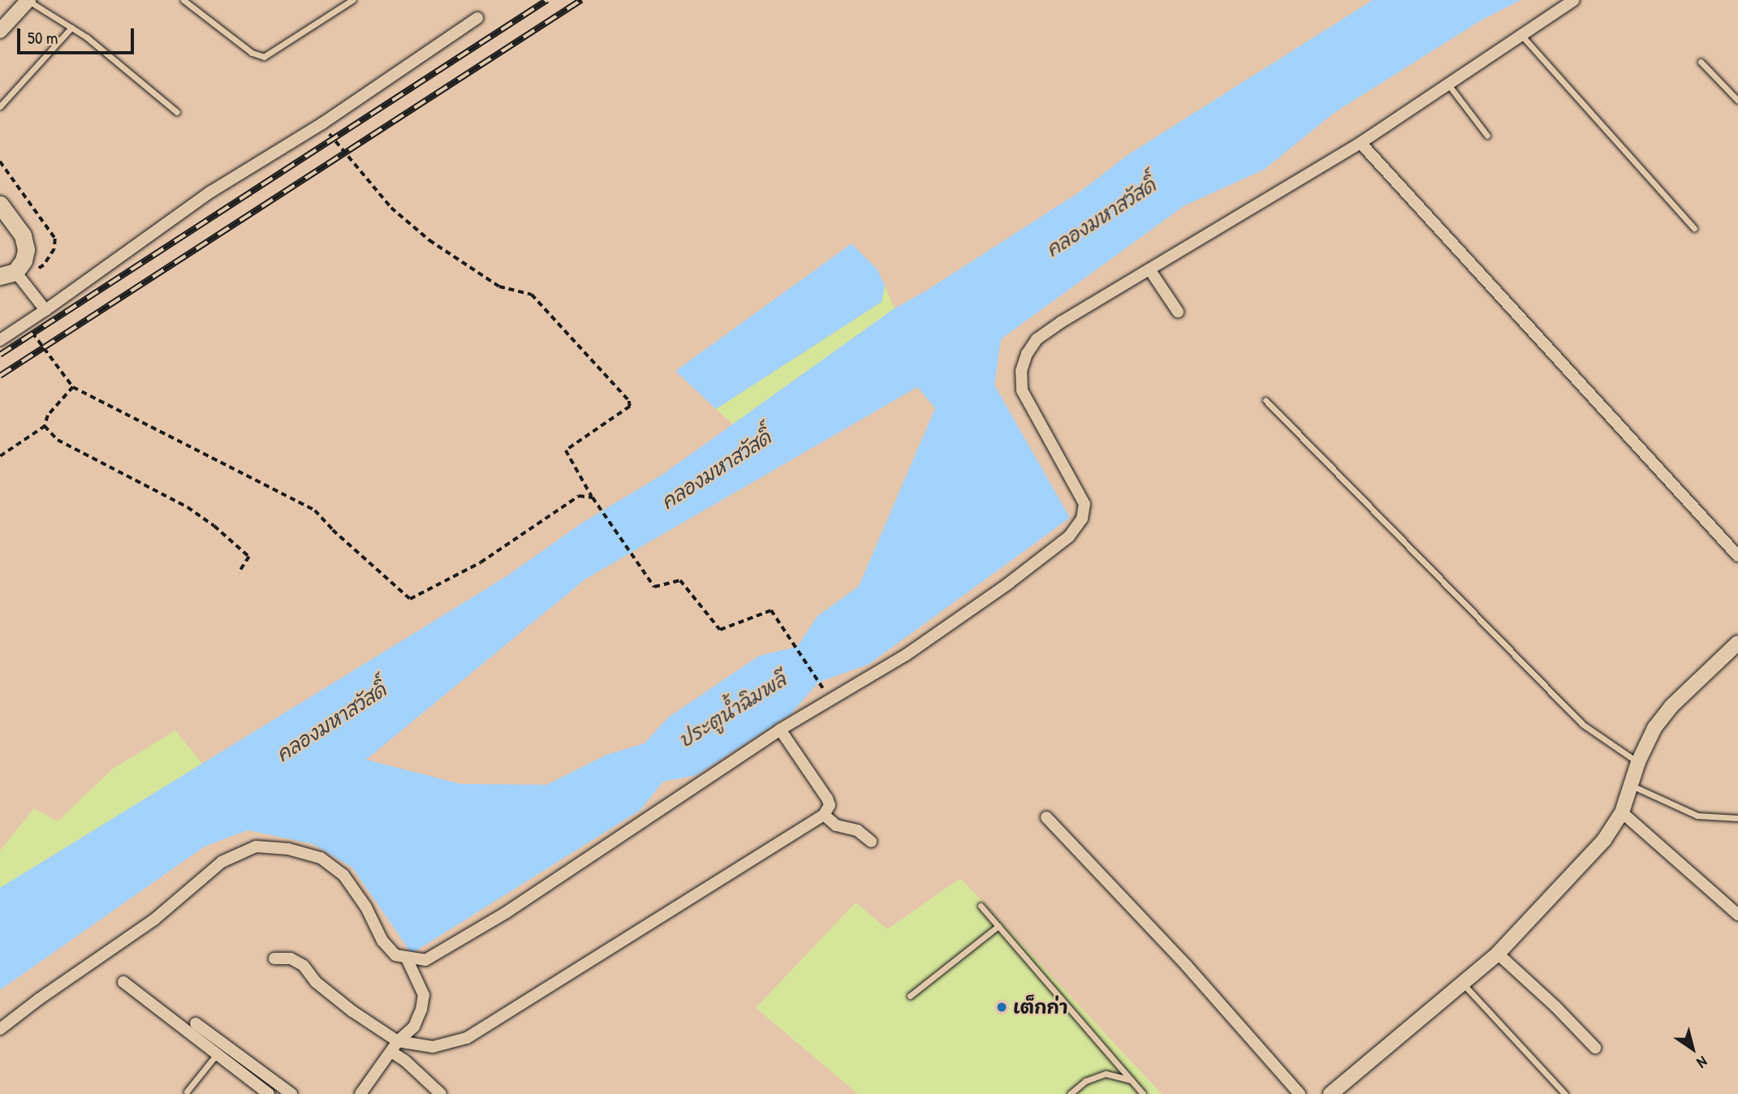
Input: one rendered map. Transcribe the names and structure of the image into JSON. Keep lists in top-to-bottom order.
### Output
{
  "water": ["คลองมหาสวัสดิ์", "ประตูน้ำฉิมพลี"],
  "places": ["เต็กก่า"],
  "scale_bar": "50 m",
  "north": "bottom right"
}
